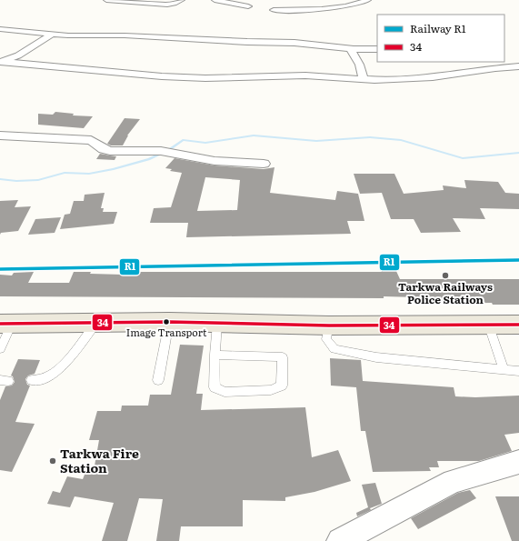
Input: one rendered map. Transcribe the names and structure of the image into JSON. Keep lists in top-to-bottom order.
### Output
{
  "places": ["Tarkwa Railways Police Station", "Image Transport", "Tarkwa Fire Station"],
  "lines": ["rail line R1", "transit line 34"],
  "legend": ["Railway R1", "34"]
}
